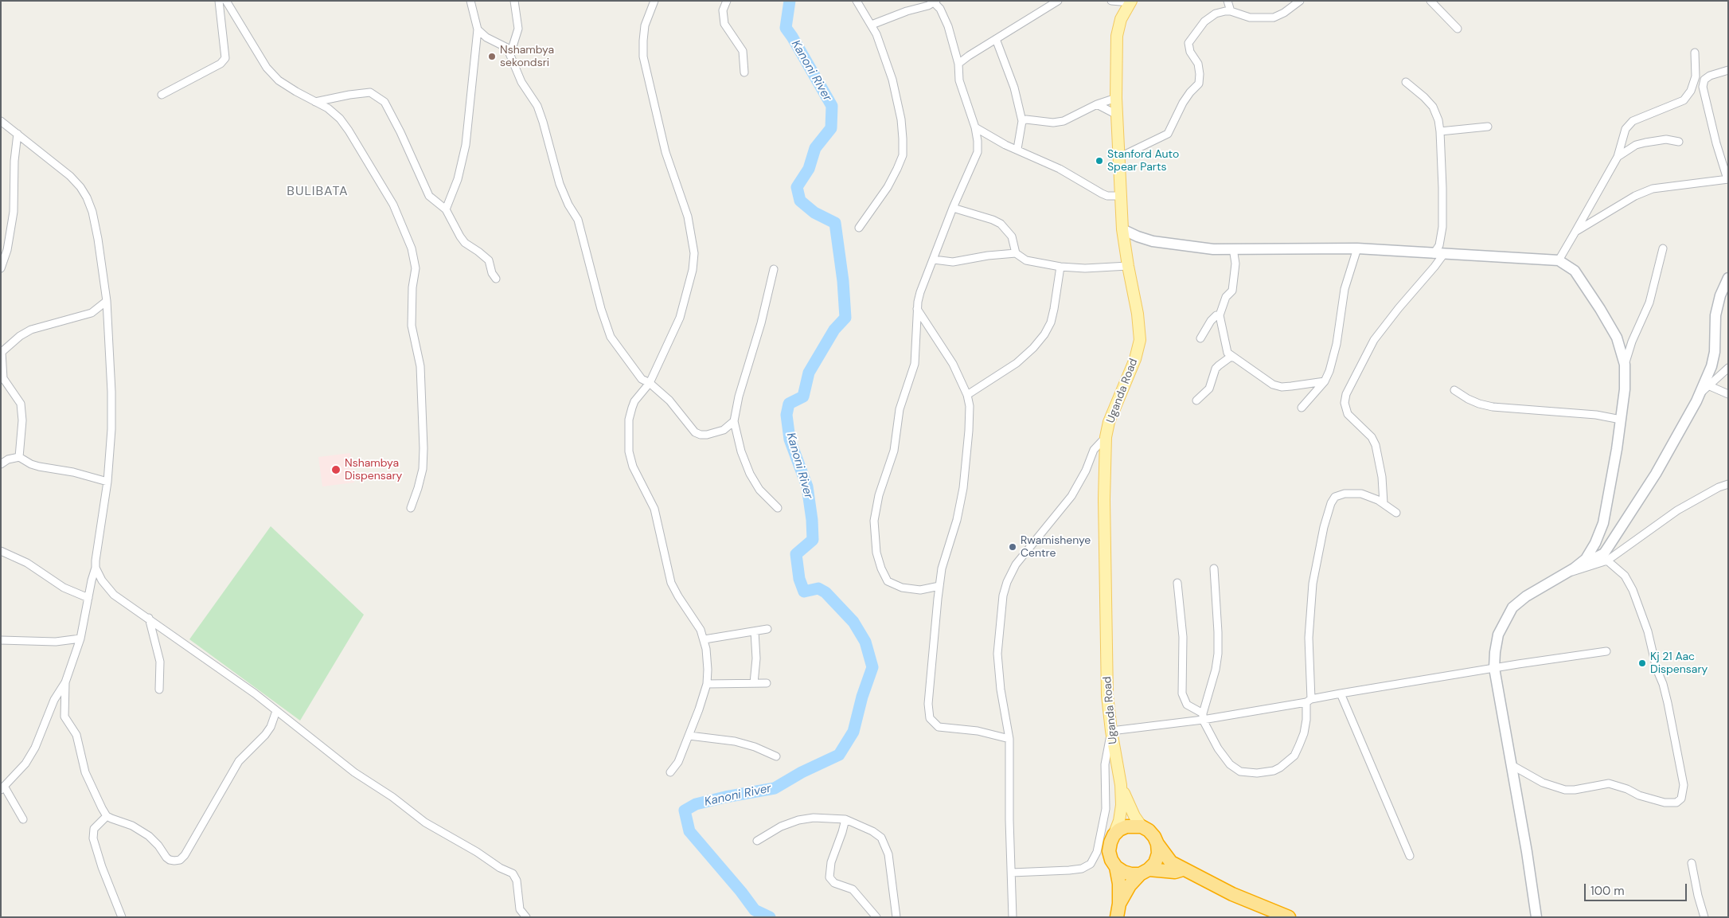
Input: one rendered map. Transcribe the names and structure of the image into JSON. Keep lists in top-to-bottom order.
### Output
{
  "streets": {
    "main road": ["Uganda Road"]
  },
  "districts": ["BULIBATA"],
  "water": ["Kanoni River"],
  "places": [
    "Nshambya sekondsri",
    "Stanford Auto Spear Parts",
    "Nshambya Dispensary",
    "Rwamishenye Centre",
    "Kj 21 Aac Dispensary"
  ],
  "scale_bar": "100 m"
}
